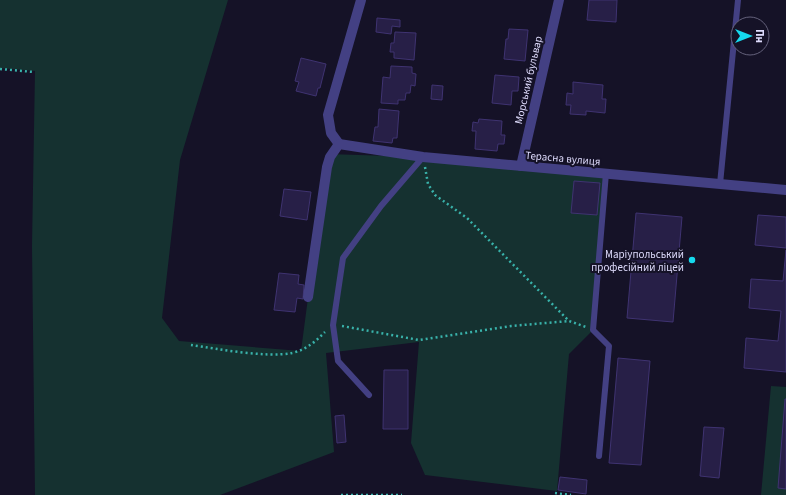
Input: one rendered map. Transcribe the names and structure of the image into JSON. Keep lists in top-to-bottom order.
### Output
{
  "streets": {
    "street": ["Морський бульвар", "Терасна вулиця"]
  },
  "crossings": [
    ["Морський бульвар", "Терасна вулиця"]
  ],
  "places": ["Маріупольський професійний ліцей"],
  "north": "right"
}
